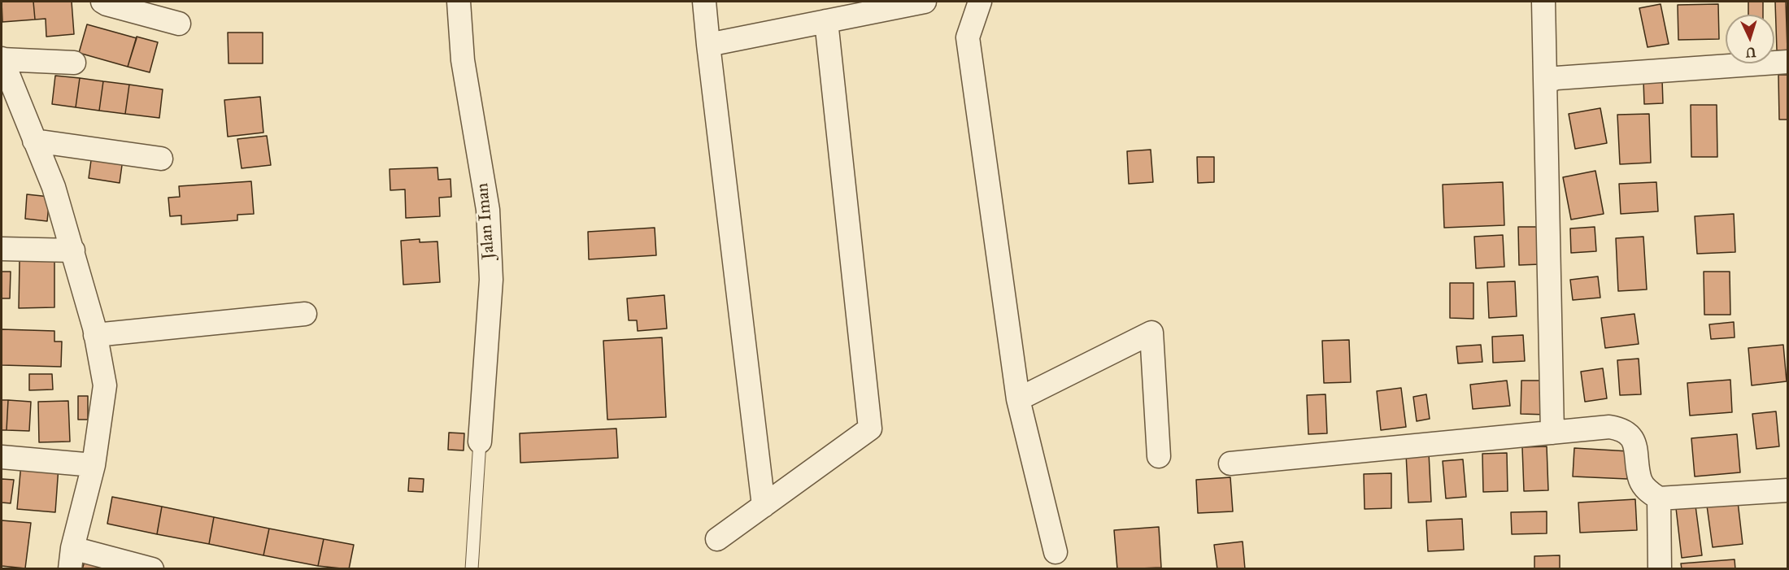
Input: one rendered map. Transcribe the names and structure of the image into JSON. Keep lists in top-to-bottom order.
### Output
{
  "streets": {
    "street": ["Jalan Iman"]
  },
  "north": "bottom"
}
